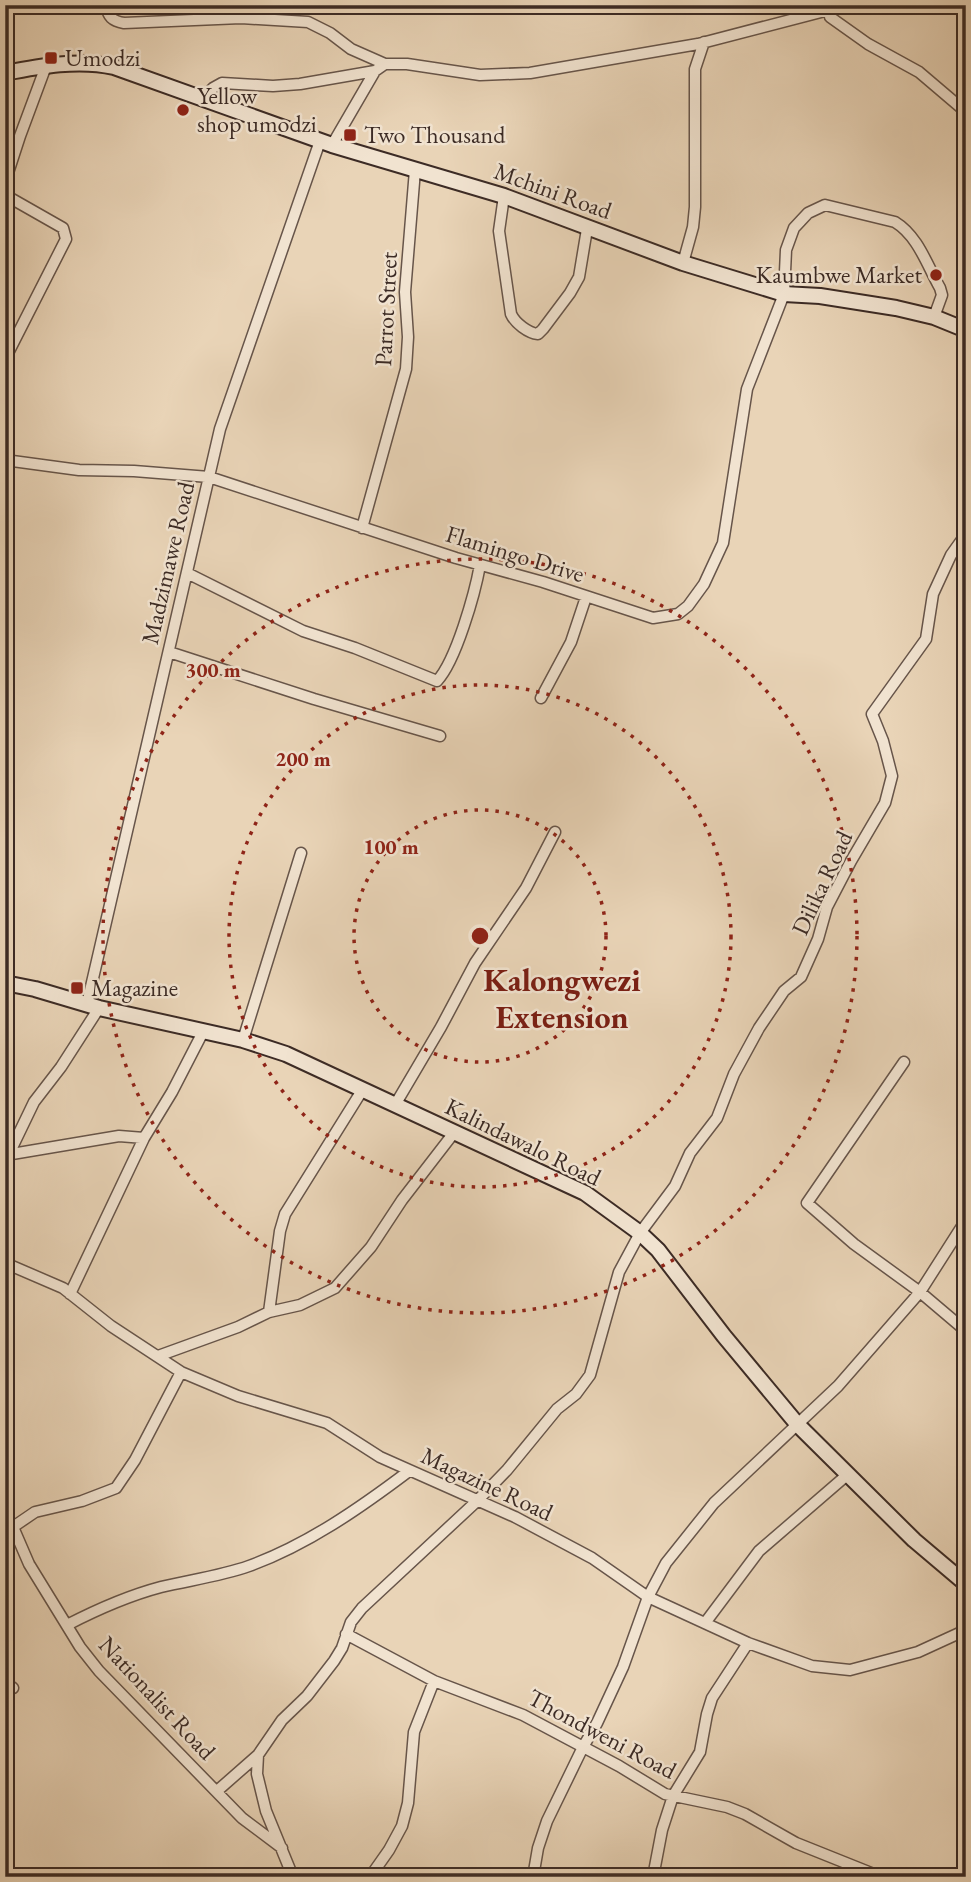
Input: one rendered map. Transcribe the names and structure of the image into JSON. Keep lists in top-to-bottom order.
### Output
{
  "streets": {
    "street": [
      "Mchini Road",
      "Parrot Street",
      "Flamingo Drive",
      "Madzimawe Road",
      "Dilika Road",
      "Kalindawalo Road",
      "Magazine Road",
      "Nationalist Road",
      "Thondweni Road"
    ]
  },
  "crossings": [
    ["Mchini Road", "Parrot Street"],
    ["Mchini Road", "Flamingo Drive"],
    ["Mchini Road", "Madzimawe Road"],
    ["Parrot Street", "Flamingo Drive"],
    ["Flamingo Drive", "Madzimawe Road"],
    ["Madzimawe Road", "Kalindawalo Road"],
    ["Dilika Road", "Kalindawalo Road"]
  ],
  "districts": ["Kalongwezi Extension"],
  "places": {
    "transit": ["Umodzi", "Two Thousand", "Magazine"],
    "other": ["Yellow shop umodzi", "Kaumbwe Market"]
  },
  "rings": ["300 m", "200 m", "100 m"]
}
